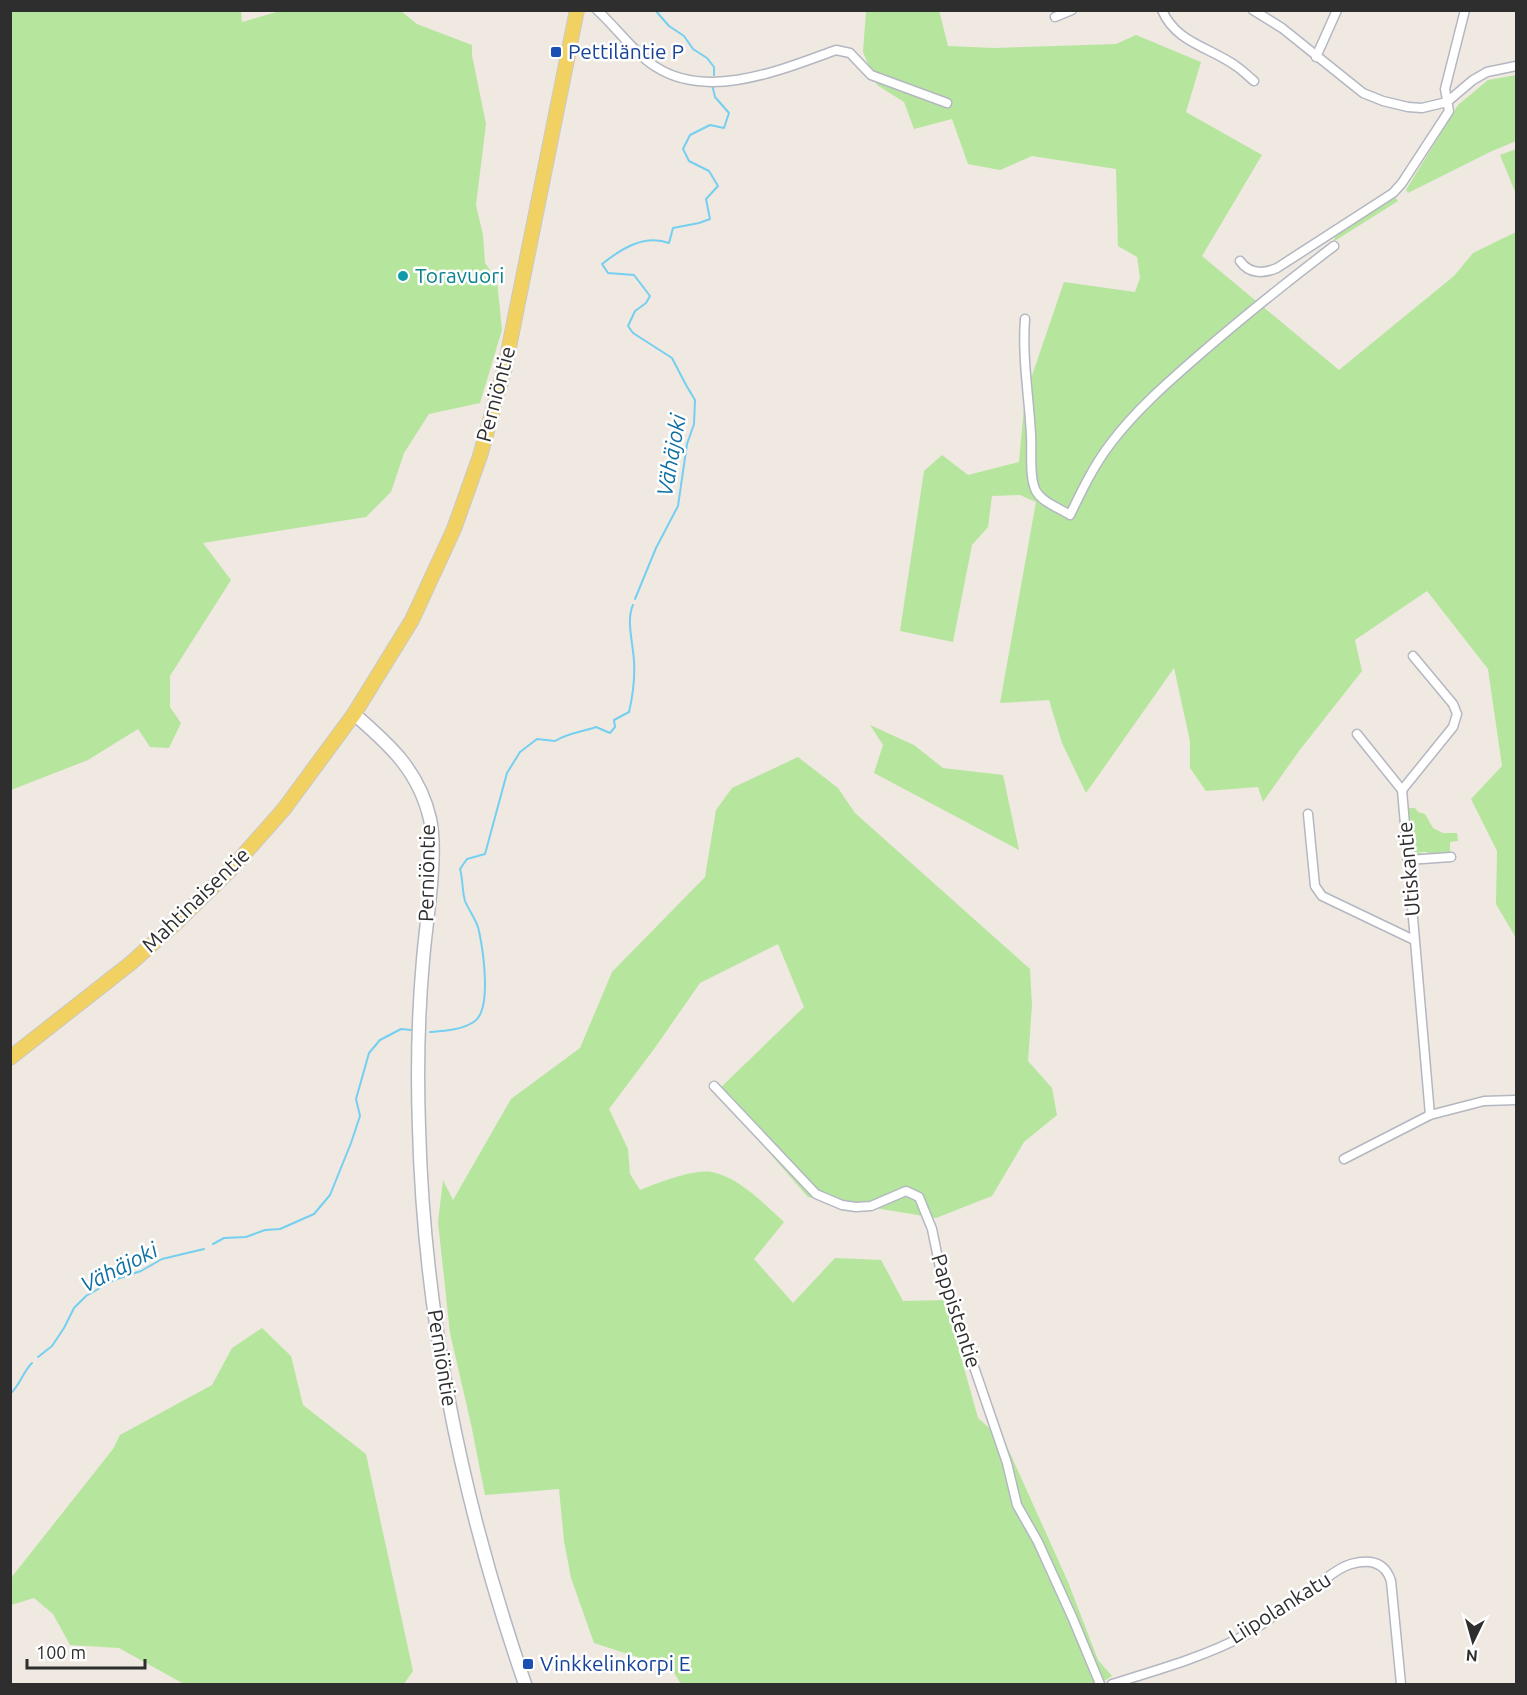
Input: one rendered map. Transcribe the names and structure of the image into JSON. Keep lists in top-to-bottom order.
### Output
{
  "streets": {
    "main road": ["Perniöntie", "Mahtinaisentie"],
    "street": ["Utiskantie", "Pappistentie", "Liipolankatu"]
  },
  "crossings": [
    ["Perniöntie", "Mahtinaisentie"]
  ],
  "water": ["Vähäjoki"],
  "places": {
    "transit": ["Pettiläntie P", "Vinkkelinkorpi E"],
    "other": ["Toravuori"]
  },
  "scale_bar": "100 m",
  "north": "bottom"
}
